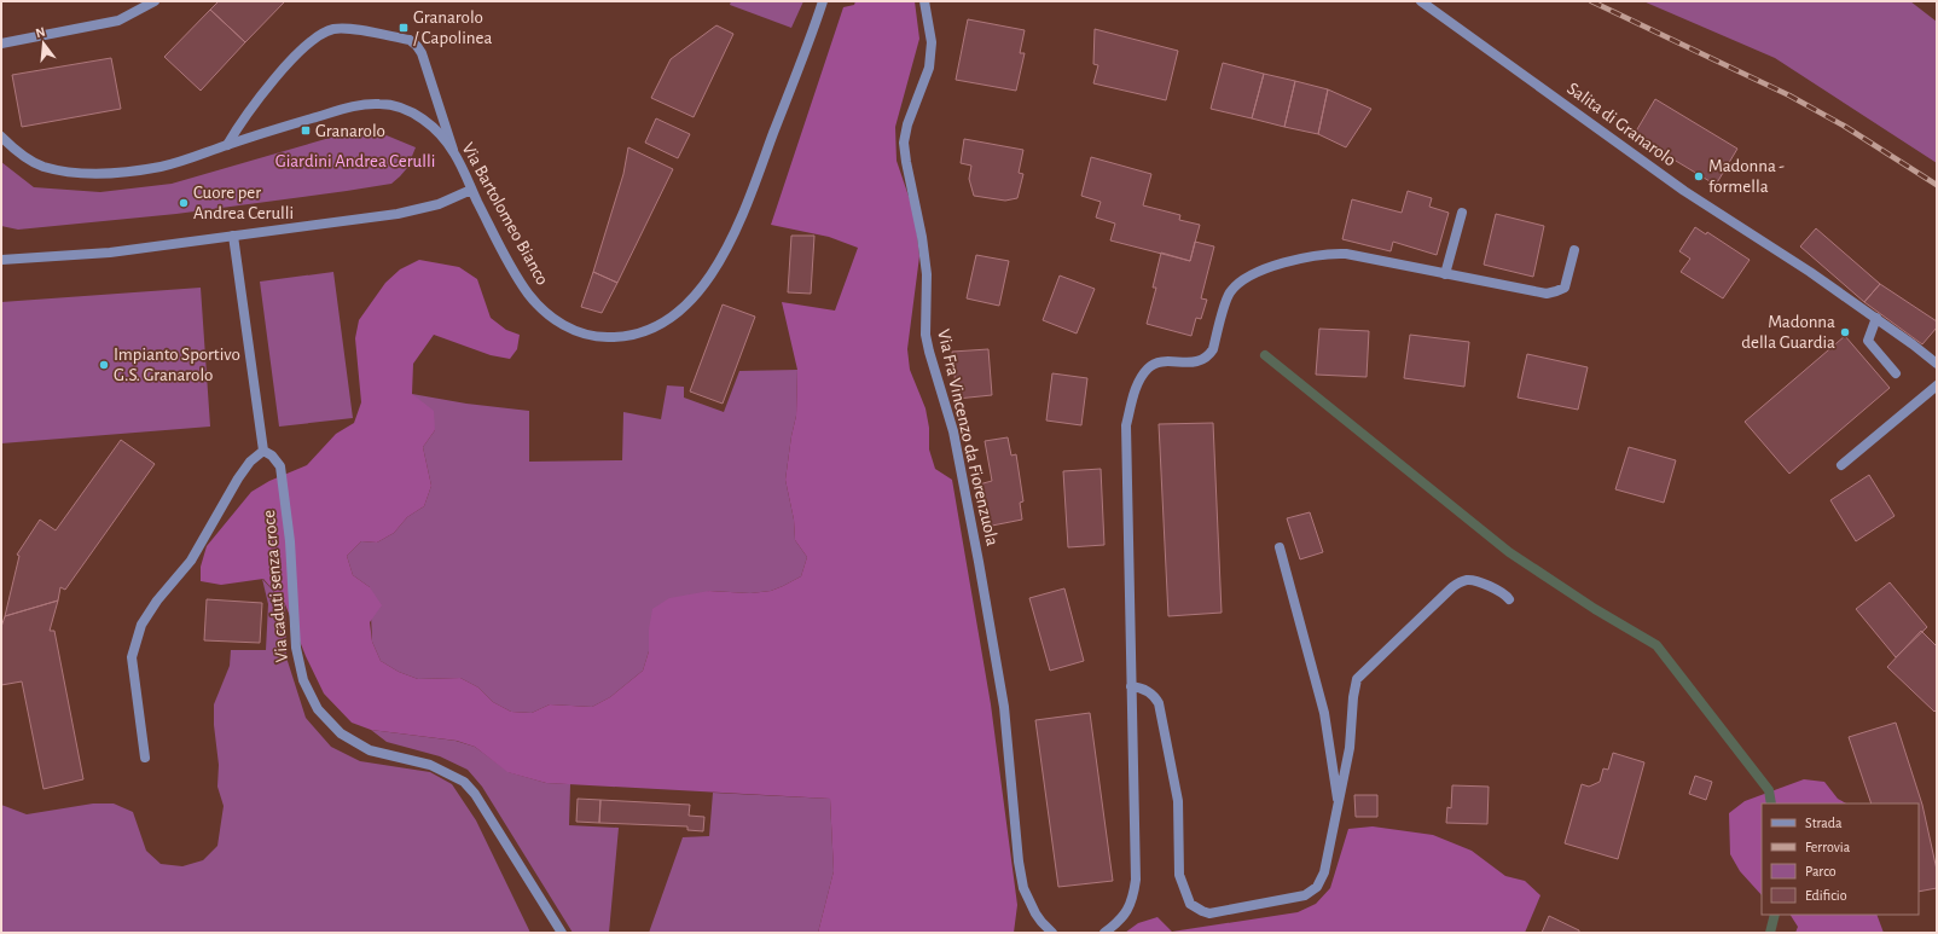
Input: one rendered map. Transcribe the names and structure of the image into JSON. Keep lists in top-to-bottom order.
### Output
{
  "streets": {
    "street": [
      "Salita di Granarolo",
      "Via Bartolomeo Bianco",
      "Via Fra Vincenzo da Fiorenzuola",
      "Via caduti senza croce"
    ]
  },
  "parks": ["Giardini Andrea Cerulli"],
  "places": {
    "transit": ["Granarolo / Capolinea", "Granarolo"],
    "other": [
      "Madonna - formella",
      "Cuore per Andrea Cerulli",
      "Madonna della Guardia",
      "Impianto Sportivo G.S. Granarolo"
    ]
  },
  "legend": [
    "Strada",
    "Ferrovia",
    "Parco",
    "Edificio"
  ],
  "north": "top"
}
